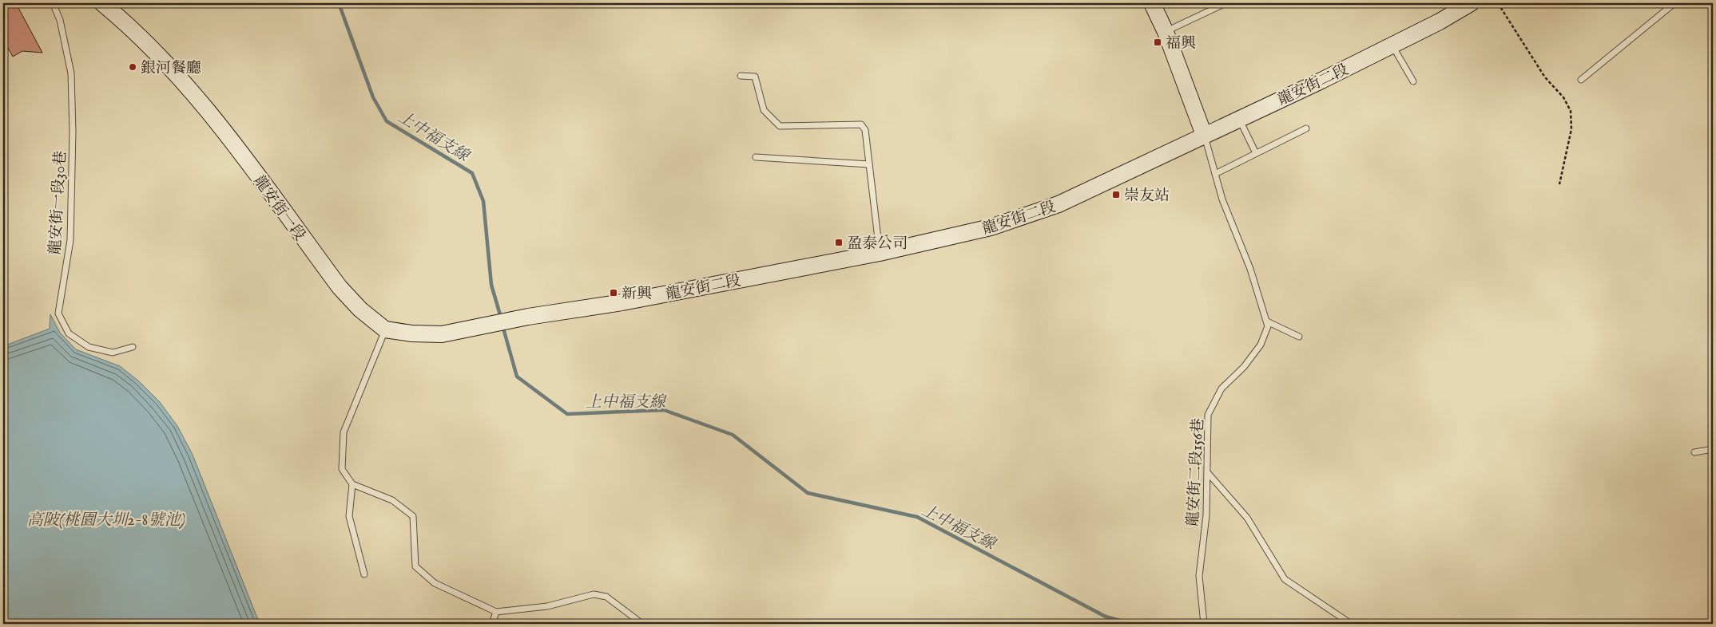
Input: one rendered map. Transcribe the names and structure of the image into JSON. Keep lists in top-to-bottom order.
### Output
{
  "streets": {
    "street": ["龍安街二段", "龍安街一段"],
    "lane": ["龍安街一段30巷", "龍安街二段156巷"]
  },
  "crossings": [
    ["龍安街二段", "龍安街一段"]
  ],
  "water": ["上中福支線", "高陂(桃園大圳2-8號池)"],
  "places": {
    "transit": [
      "福興",
      "崇友站",
      "盈泰公司",
      "新興"
    ],
    "other": ["銀河餐廳"]
  }
}
